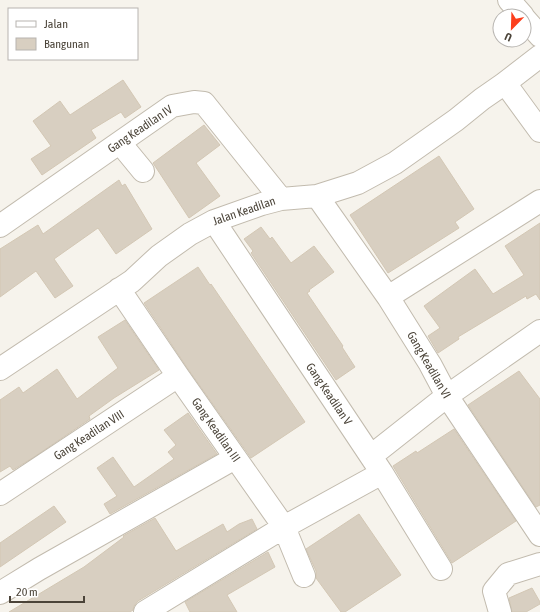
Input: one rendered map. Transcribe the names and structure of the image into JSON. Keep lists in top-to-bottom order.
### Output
{
  "streets": {
    "street": [
      "Gang Keadilan IV",
      "Jalan Keadilan",
      "Gang Keadilan VI",
      "Gang Keadilan V",
      "Gang Keadilan III",
      "Gang Keadilan VIII"
    ]
  },
  "crossings": [
    ["Gang Keadilan IV", "Jalan Keadilan"],
    ["Jalan Keadilan", "Gang Keadilan VI"],
    ["Jalan Keadilan", "Gang Keadilan V"],
    ["Jalan Keadilan", "Gang Keadilan III"],
    ["Gang Keadilan III", "Gang Keadilan VIII"]
  ],
  "legend": ["Jalan", "Bangunan"],
  "scale_bar": "20 m",
  "north": "bottom left"
}
